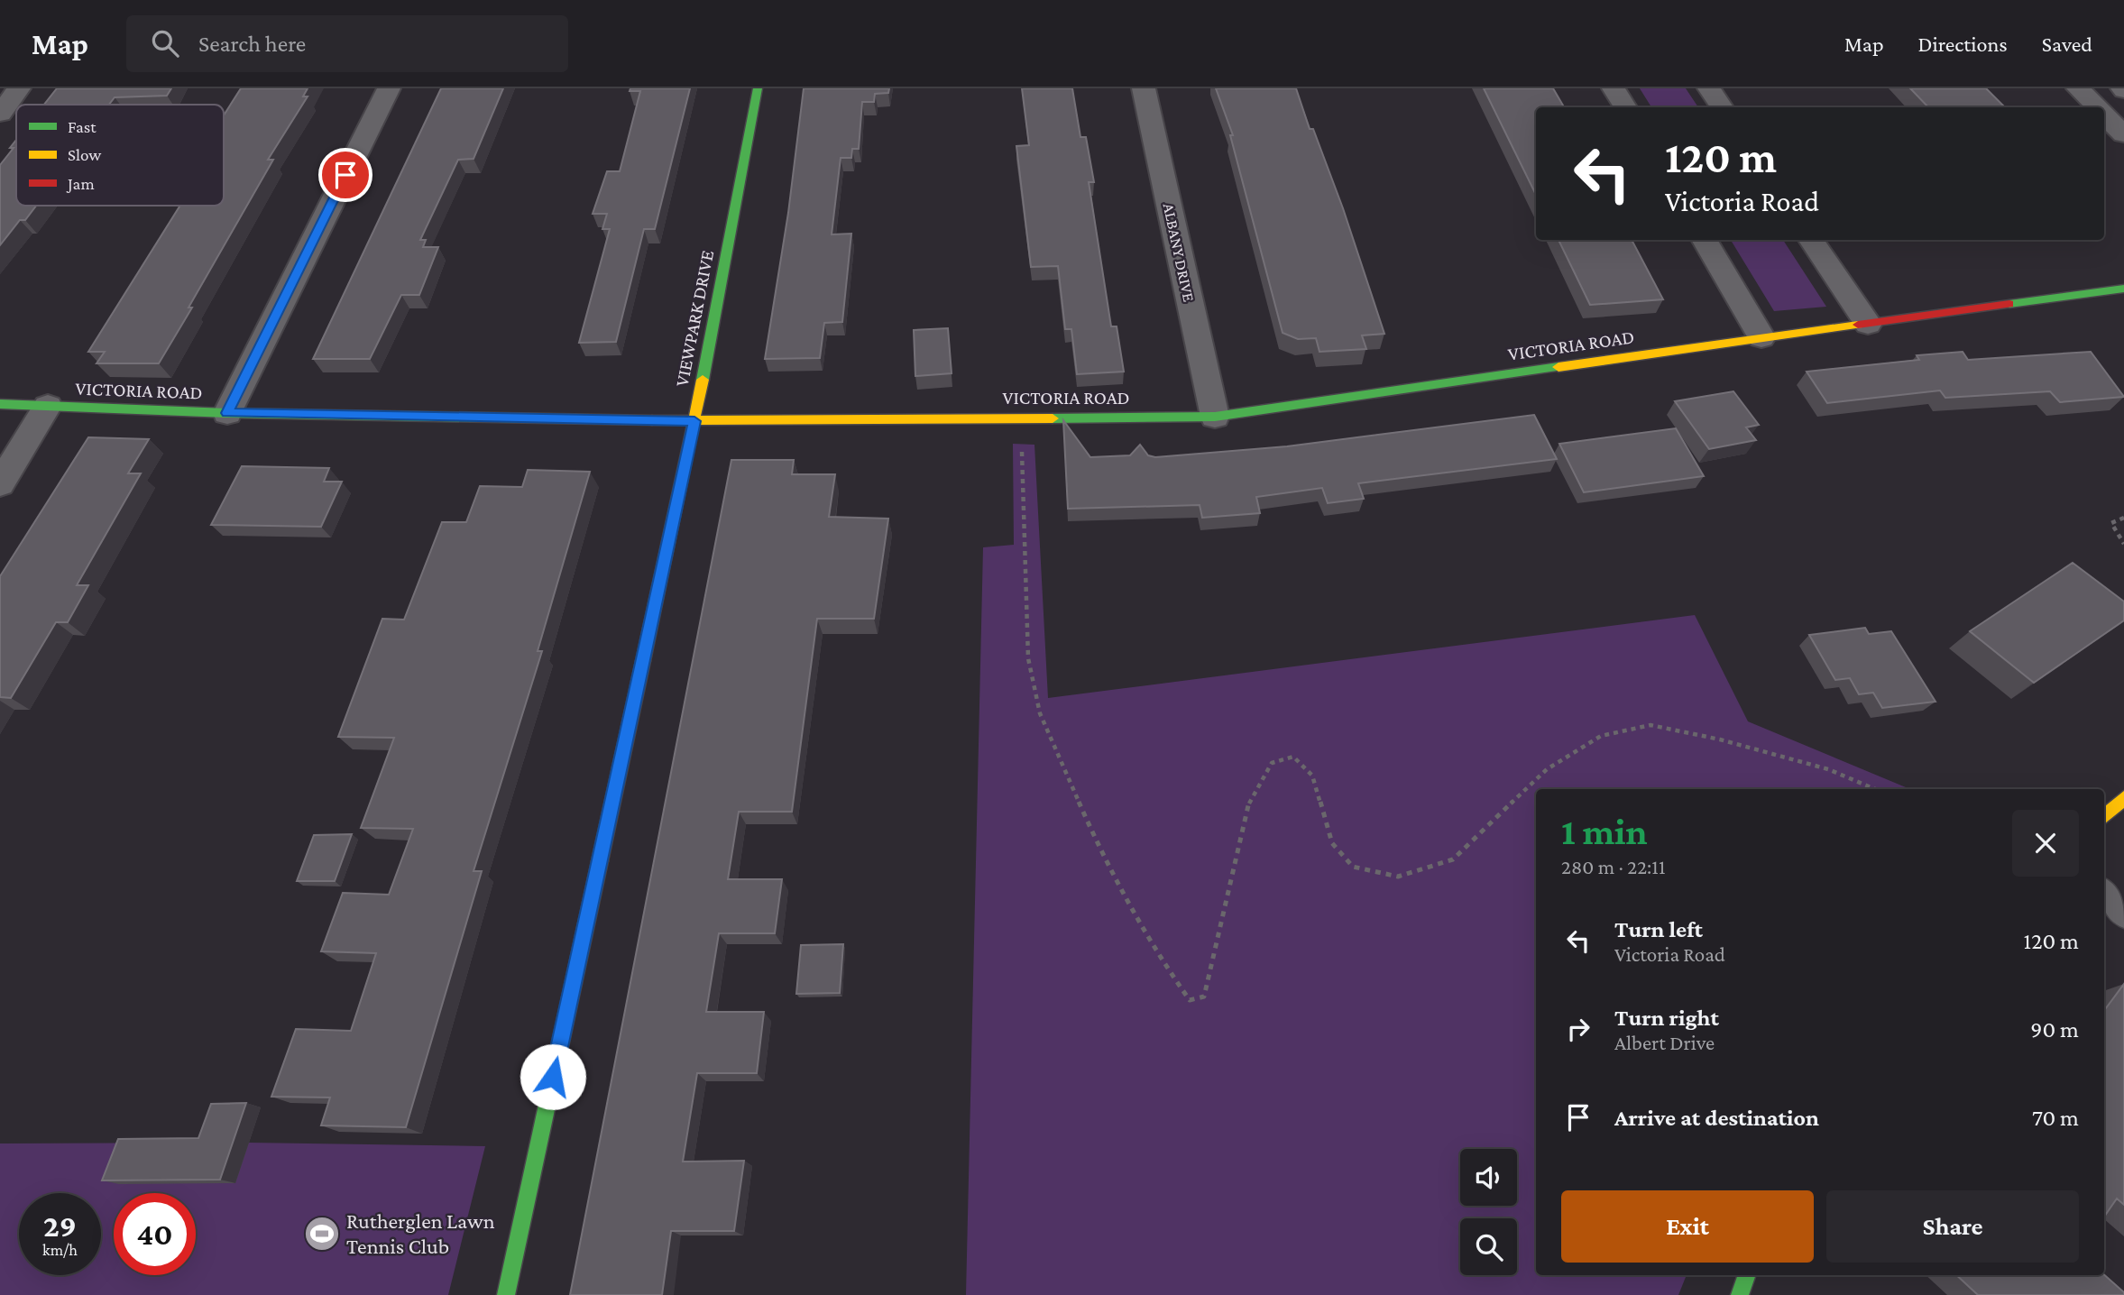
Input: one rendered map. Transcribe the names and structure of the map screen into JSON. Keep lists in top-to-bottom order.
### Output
{
  "streets": {
    "street": ["ALBANY DRIVE", "VIEWPARK DRIVE", "VICTORIA ROAD"]
  },
  "crossings": [
    ["ALBANY DRIVE", "VICTORIA ROAD"],
    ["VIEWPARK DRIVE", "VICTORIA ROAD"]
  ],
  "places": {
    "sports": ["Rutherglen Lawn Tennis Club"]
  },
  "legend": ["Fast", "Slow", "Jam"],
  "page": {
    "header": "Map",
    "search": "Search here",
    "nav": ["Map", "Directions", "Saved"],
    "turn": ["120 m", "Victoria Road"],
    "heading": ["1 min", "280 m · 22:11"],
    "list": [
      {
        "name": "Turn left",
        "note": "Victoria Road",
        "value": "120 m"
      },
      {
        "name": "Turn right",
        "note": "Albert Drive",
        "value": "90 m"
      },
      {
        "name": "Arrive at destination",
        "value": "70 m"
      }
    ],
    "buttons": ["Exit", "Share"],
    "speed": "29 km/h",
    "limit": "40"
  }
}
